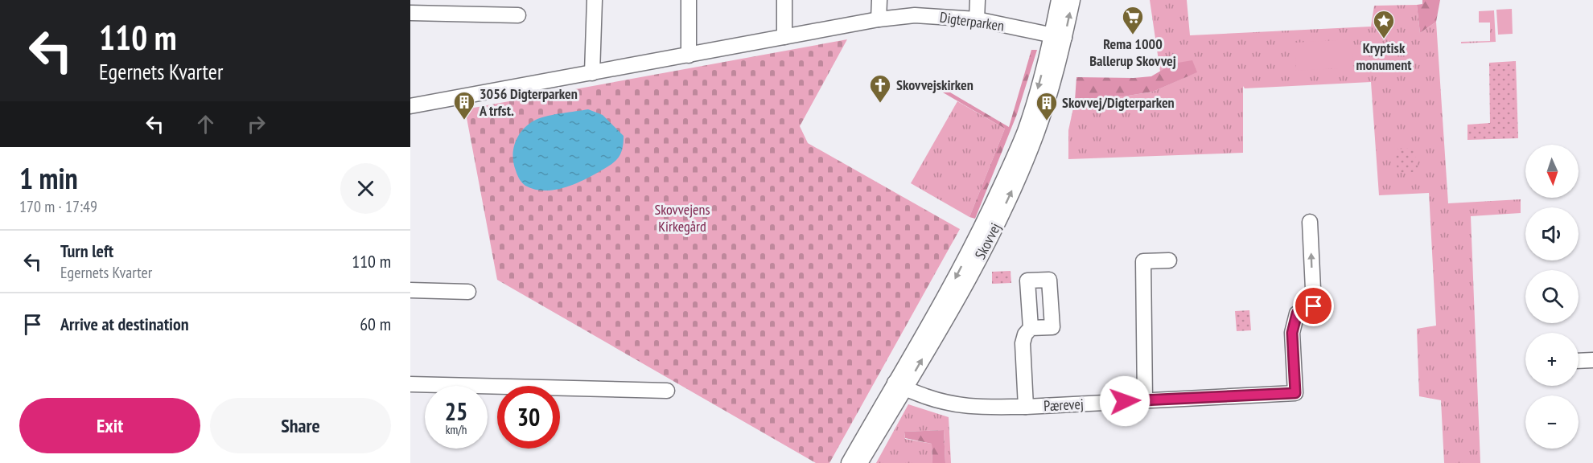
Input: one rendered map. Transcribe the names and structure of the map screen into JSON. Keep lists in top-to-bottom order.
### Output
{
  "streets": {
    "street": ["Digterparken", "Skovvej", "Pærevej"]
  },
  "crossings": [
    ["Digterparken", "Skovvej"],
    ["Skovvej", "Pærevej"]
  ],
  "parks": ["Skovvejens Kirkegård"],
  "places": {
    "supermarket": ["Rema 1000 Ballerup Skovvej"],
    "place": ["Kryptisk monument"],
    "church": ["Skovvejskirken"],
    "building": ["3056 Digterparken A trfst.", "Skovvej/Digterparken"]
  },
  "north": "bottom",
  "page": {
    "turn": ["110 m", "Egernets Kvarter"],
    "map_buttons": ["+", "−"],
    "heading": ["1 min", "170 m · 17:49"],
    "list": [
      {
        "name": "Turn left",
        "note": "Egernets Kvarter",
        "value": "110 m"
      },
      {
        "name": "Arrive at destination",
        "value": "60 m"
      }
    ],
    "speed": "25 km/h",
    "limit": "30",
    "buttons": ["Exit", "Share"]
  }
}
